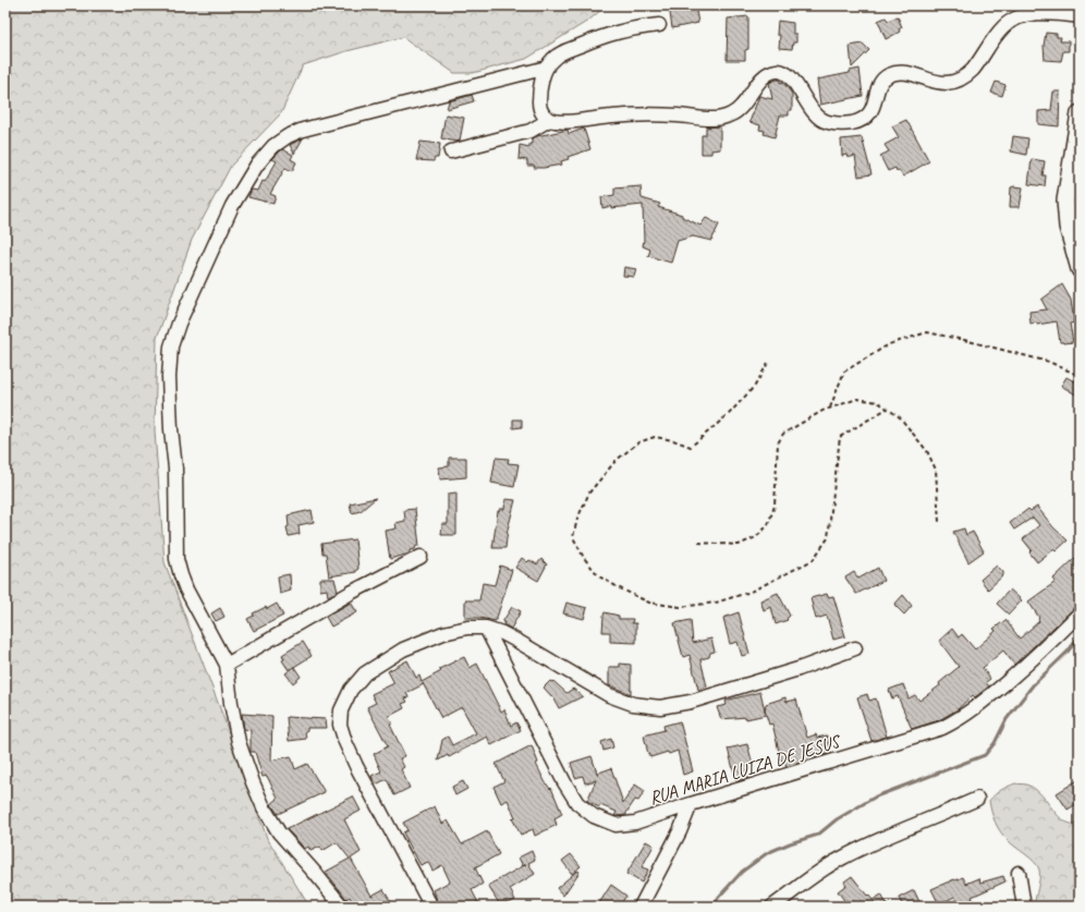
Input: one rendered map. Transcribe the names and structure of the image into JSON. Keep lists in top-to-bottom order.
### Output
{
  "streets": {
    "street": ["RUA MARIA LUIZA DE JESUS"]
  }
}
